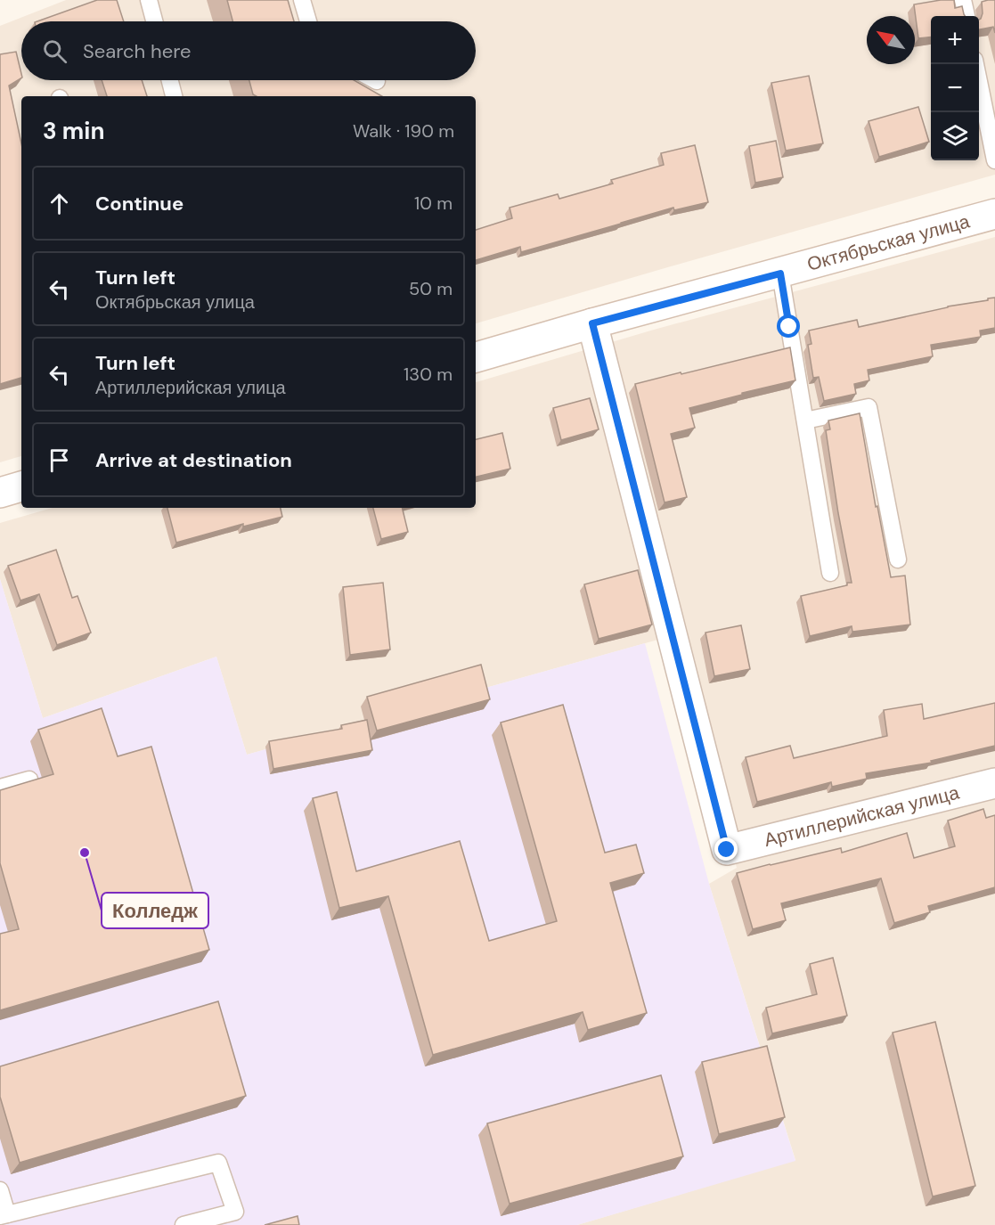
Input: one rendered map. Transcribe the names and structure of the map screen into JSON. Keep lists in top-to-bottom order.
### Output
{
  "streets": {
    "street": ["Октябрьская улица", "Артиллерийская улица"]
  },
  "crossings": [
    ["Октябрьская улица", "Артиллерийская улица"]
  ],
  "places": ["Колледж"],
  "north": "top left",
  "page": {
    "map_buttons": ["+", "−"],
    "search": "Search here",
    "heading": ["3 min", "Walk · 190 m"],
    "list": [
      ["Continue", "10 m"],
      ["Turn left", "Октябрьская улица", "50 m"],
      ["Turn left", "Артиллерийская улица", "130 m"],
      "Arrive at destination"
    ]
  }
}
